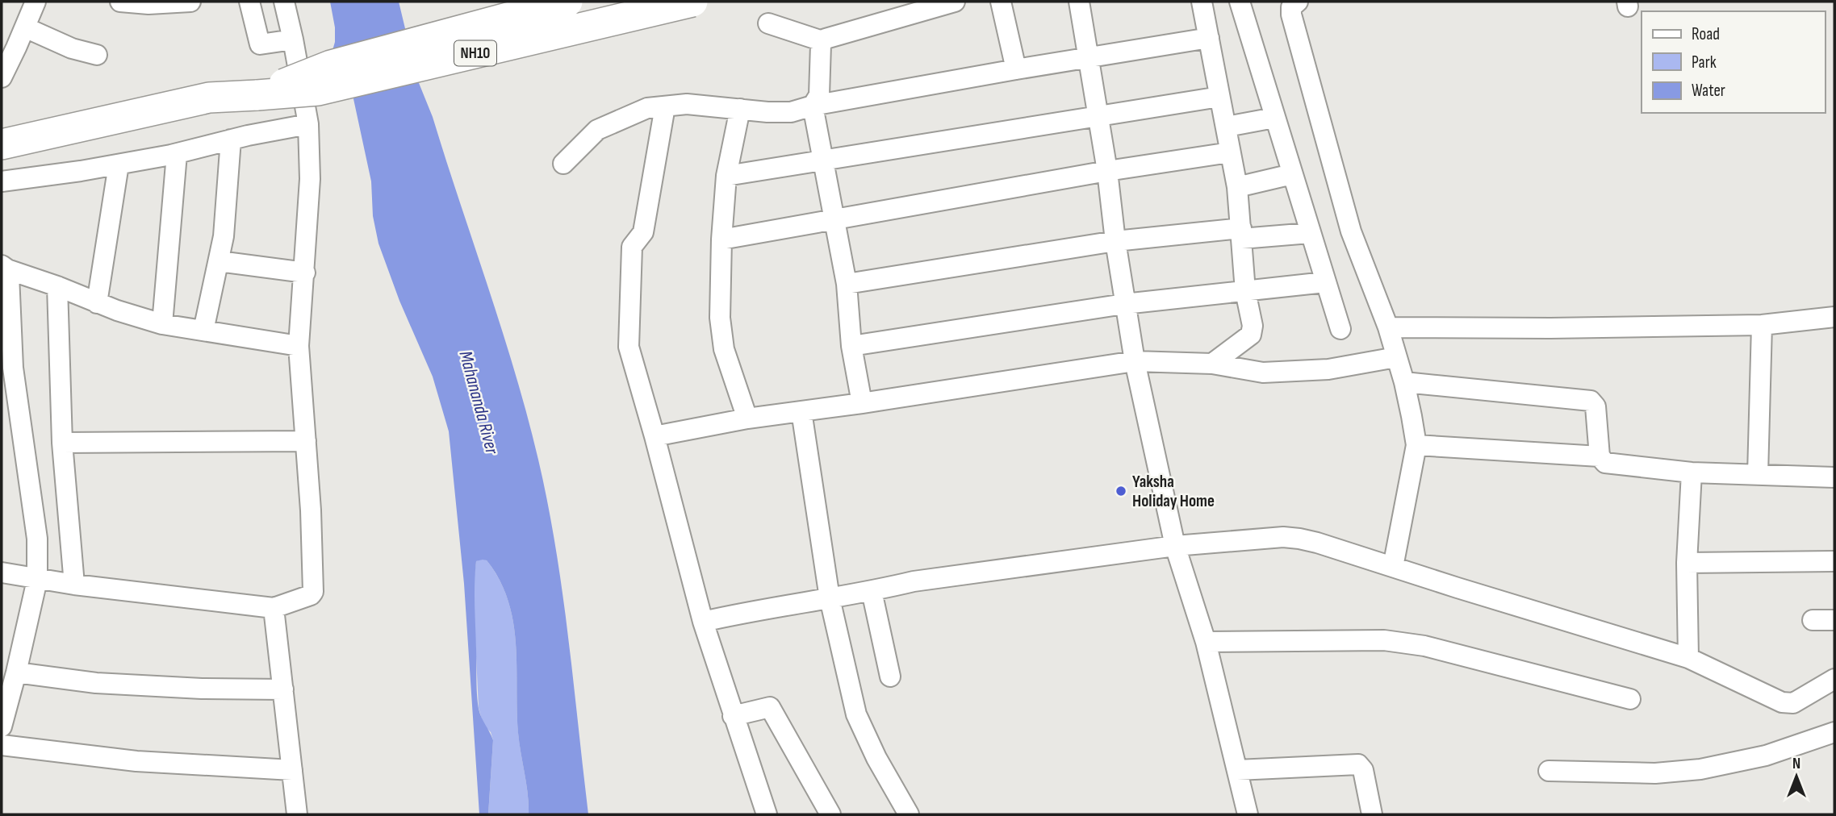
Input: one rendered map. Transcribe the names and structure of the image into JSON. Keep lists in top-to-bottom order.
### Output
{
  "streets": {
    "highway": ["NH10"]
  },
  "water": ["Mahananda River"],
  "places": ["Yaksha Holiday Home"],
  "legend": ["Road", "Park", "Water"],
  "north": "top"
}
